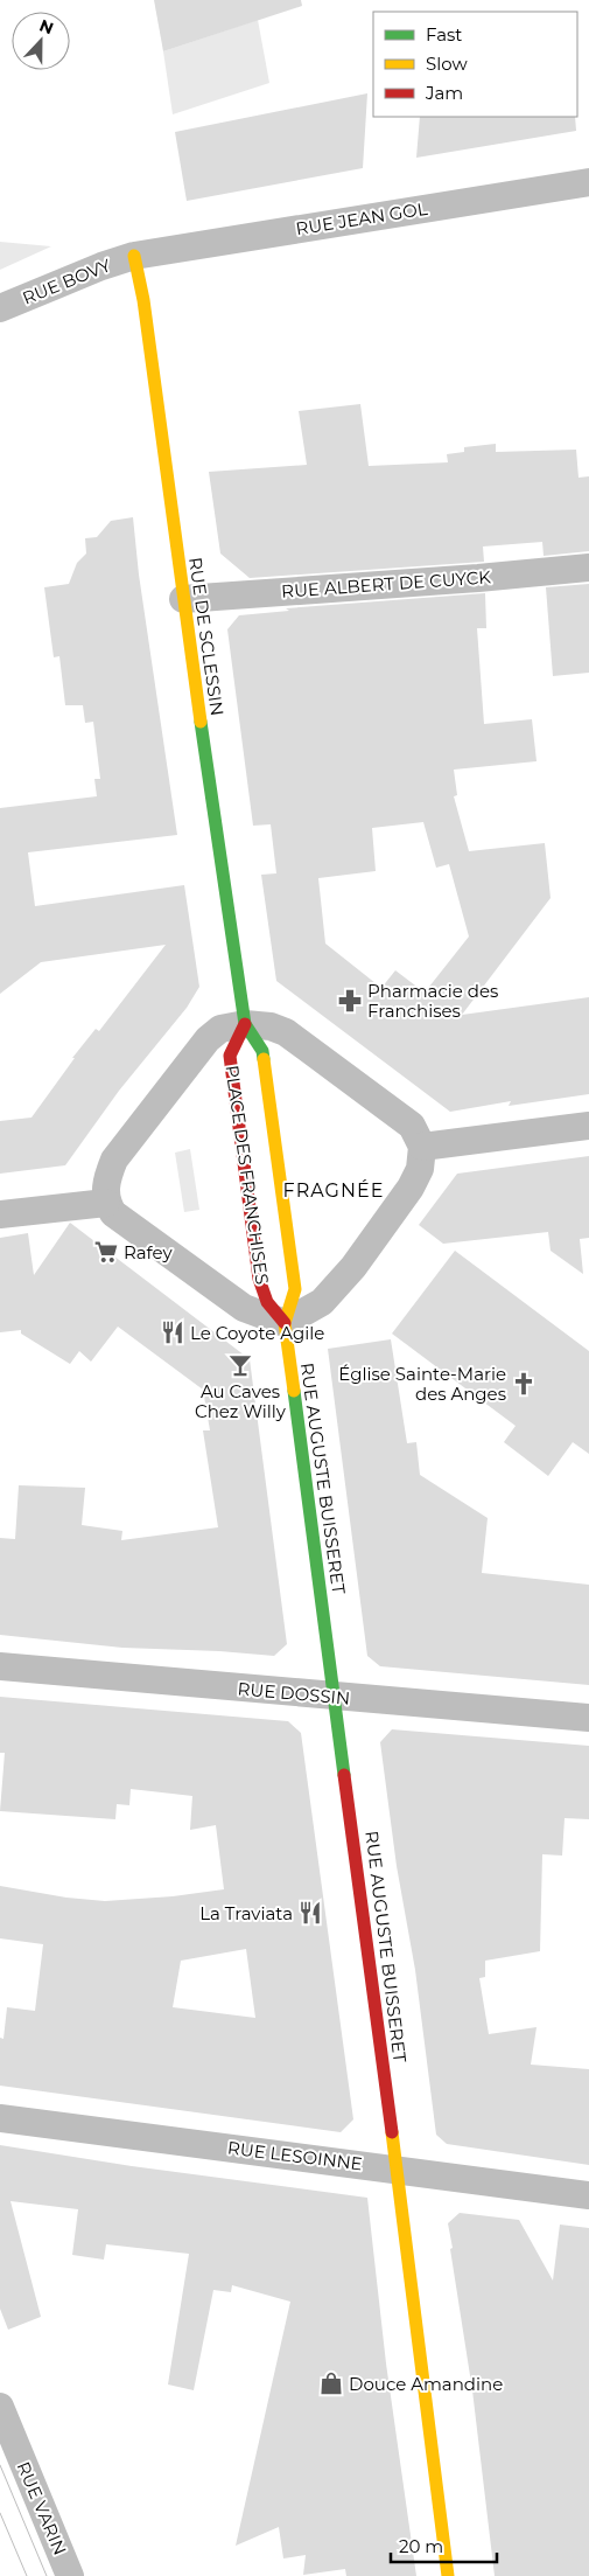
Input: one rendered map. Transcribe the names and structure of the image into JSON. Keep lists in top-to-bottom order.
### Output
{
  "streets": {
    "street": [
      "RUE JEAN GOL",
      "RUE BOVY",
      "RUE ALBERT DE CUYCK",
      "RUE DE SCLESSIN",
      "PLACE DES FRANCHISES",
      "RUE AUGUSTE BUISSERET",
      "RUE DOSSIN",
      "RUE LESOINNE",
      "RUE VARIN"
    ]
  },
  "crossings": [
    ["RUE JEAN GOL", "RUE BOVY"],
    ["RUE JEAN GOL", "RUE DE SCLESSIN"],
    ["RUE BOVY", "RUE DE SCLESSIN"],
    ["RUE ALBERT DE CUYCK", "RUE DE SCLESSIN"],
    ["RUE DE SCLESSIN", "PLACE DES FRANCHISES"],
    ["PLACE DES FRANCHISES", "RUE AUGUSTE BUISSERET"],
    ["RUE AUGUSTE BUISSERET", "RUE DOSSIN"],
    ["RUE AUGUSTE BUISSERET", "RUE LESOINNE"]
  ],
  "districts": ["FRAGNÉE"],
  "places": {
    "pharmacy": ["Pharmacie des Franchises"],
    "supermarket": ["Rafey"],
    "restaurant": ["Le Coyote Agile", "La Traviata"],
    "bar": ["Au Caves Chez Willy"],
    "church": ["Église Sainte-Marie des Anges"],
    "shop": ["Douce Amandine"]
  },
  "legend": ["Fast", "Slow", "Jam"],
  "scale_bar": "20 m",
  "north": "top"
}
